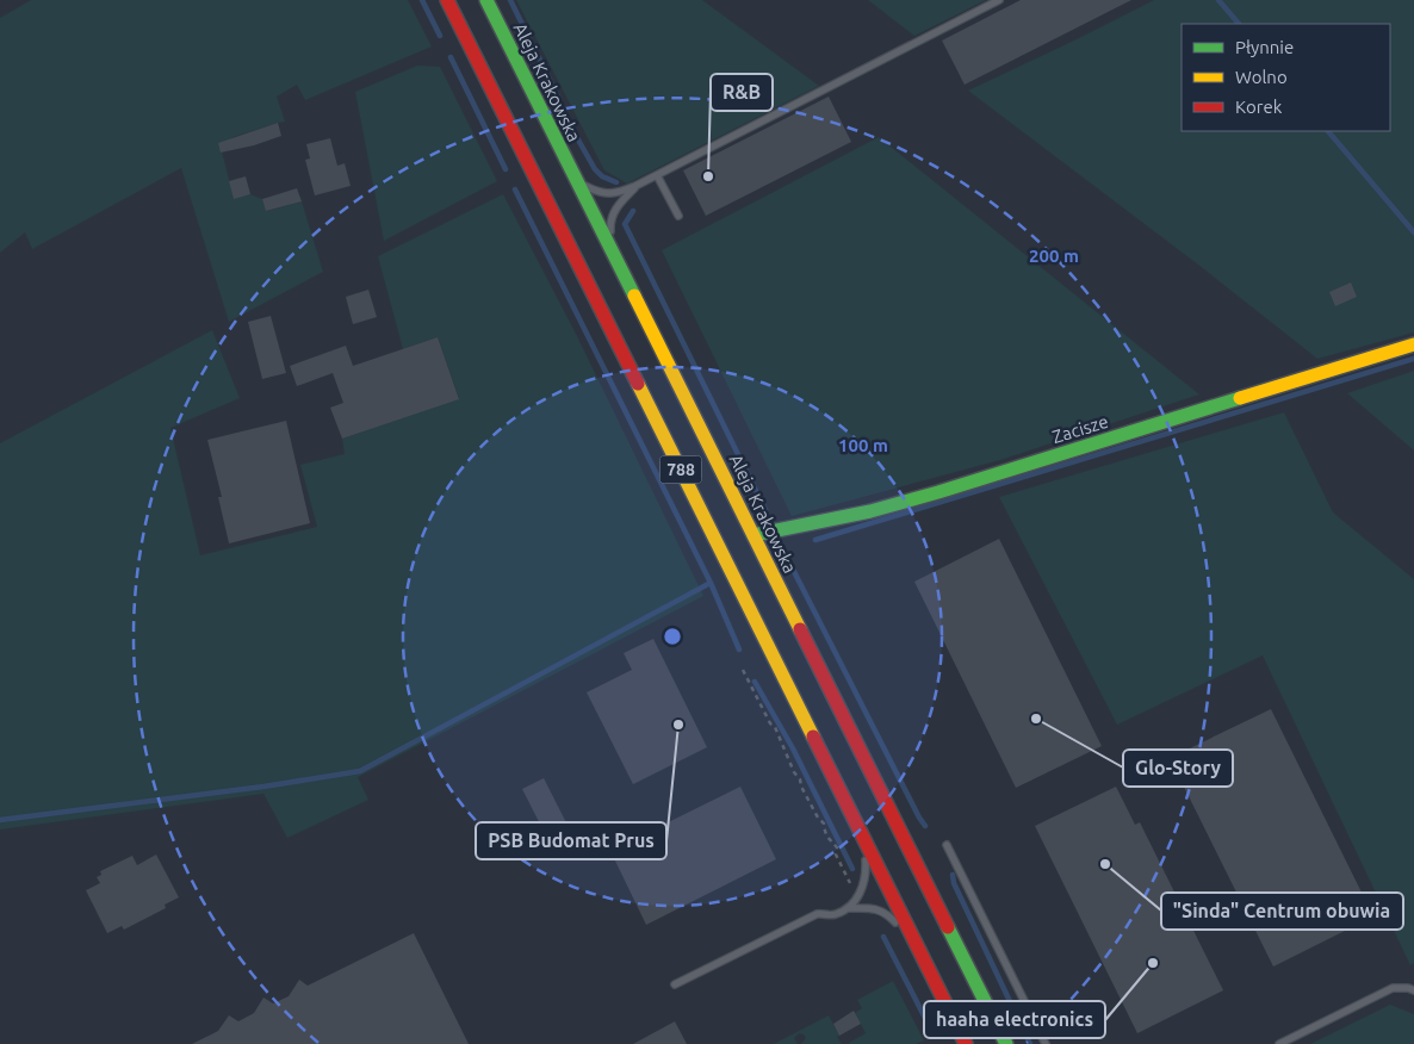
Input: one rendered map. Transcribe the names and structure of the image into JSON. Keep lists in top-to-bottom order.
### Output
{
  "streets": {
    "main road": ["Aleja Krakowska", "Zacisze", "788"]
  },
  "crossings": [
    ["Aleja Krakowska", "Zacisze"]
  ],
  "places": [
    "R&B",
    "Glo-Story",
    "PSB Budomat Prus",
    "\"Sinda\" Centrum obuwia",
    "haaha electronics"
  ],
  "legend": ["Płynnie", "Wolno", "Korek"],
  "rings": ["200 m", "100 m"]
}
